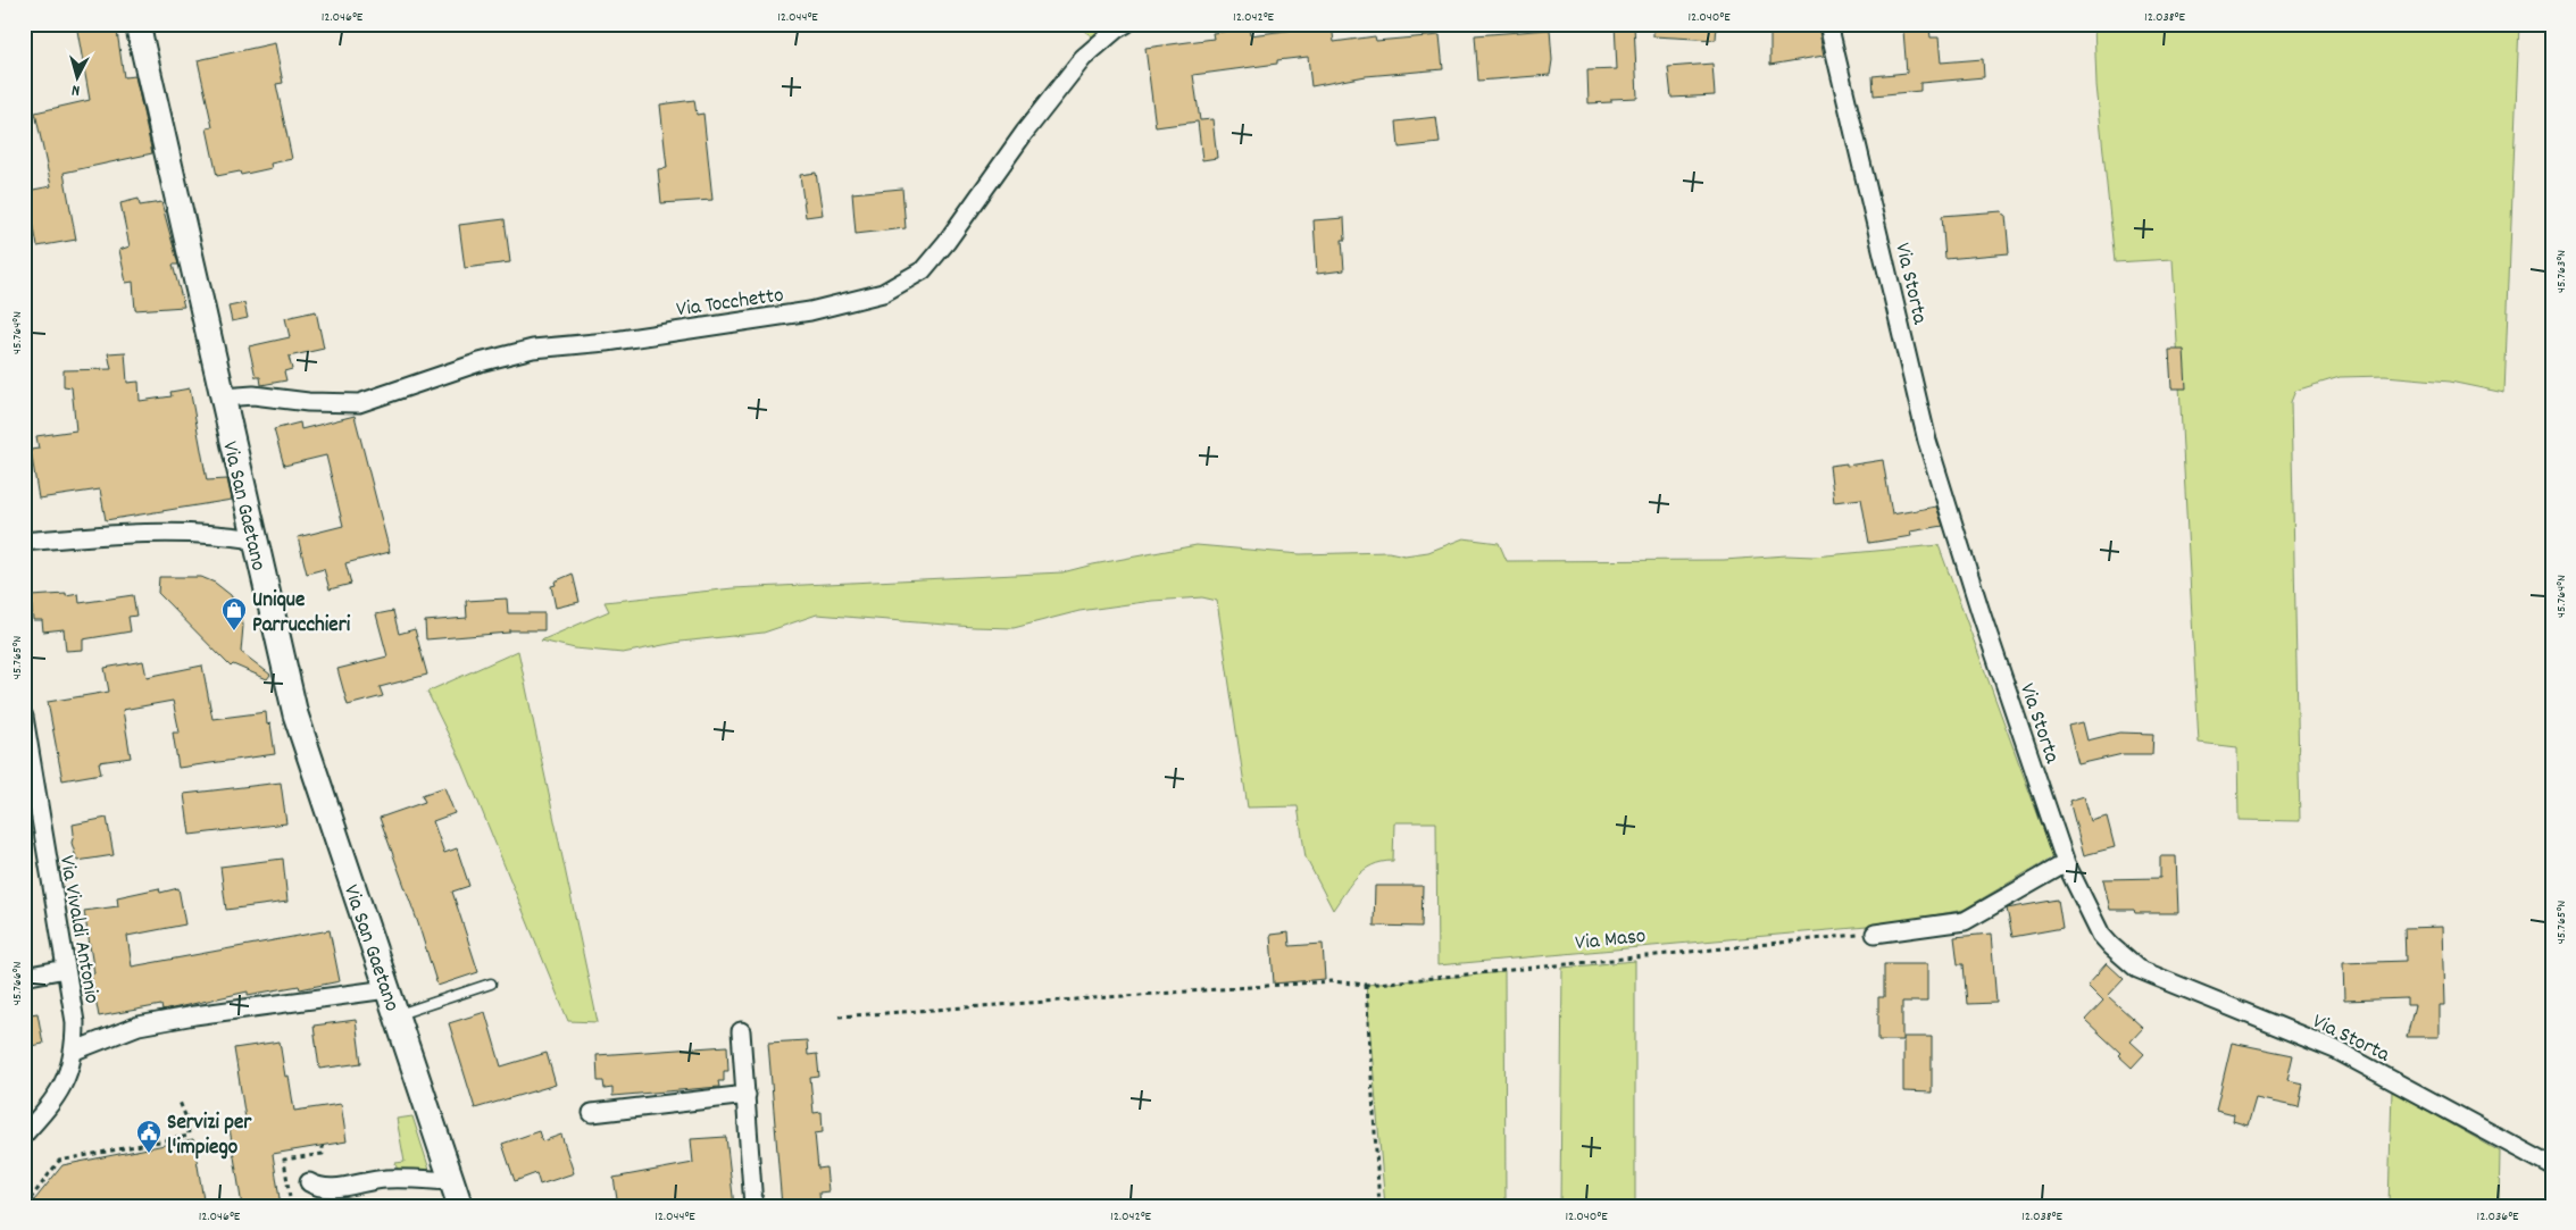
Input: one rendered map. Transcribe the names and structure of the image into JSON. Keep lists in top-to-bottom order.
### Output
{
  "streets": {
    "street": [
      "Via Storta",
      "Via Tocchetto",
      "Via San Gaetano",
      "Via Vivaldi Antonio"
    ],
    "path": ["Via Maso"]
  },
  "crossings": [
    ["Via Tocchetto", "Via San Gaetano"]
  ],
  "places": {
    "shop": ["Unique Parrucchieri"],
    "public building": ["Servizi per l'impiego"]
  },
  "north": "bottom",
  "coordinates": [
    "12.046°E",
    "12.044°E",
    "12.042°E",
    "12.040°E",
    "12.038°E",
    "45.763°N",
    "45.764°N",
    "45.765°N",
    "45.766°N",
    "12.036°E"
  ]
}
